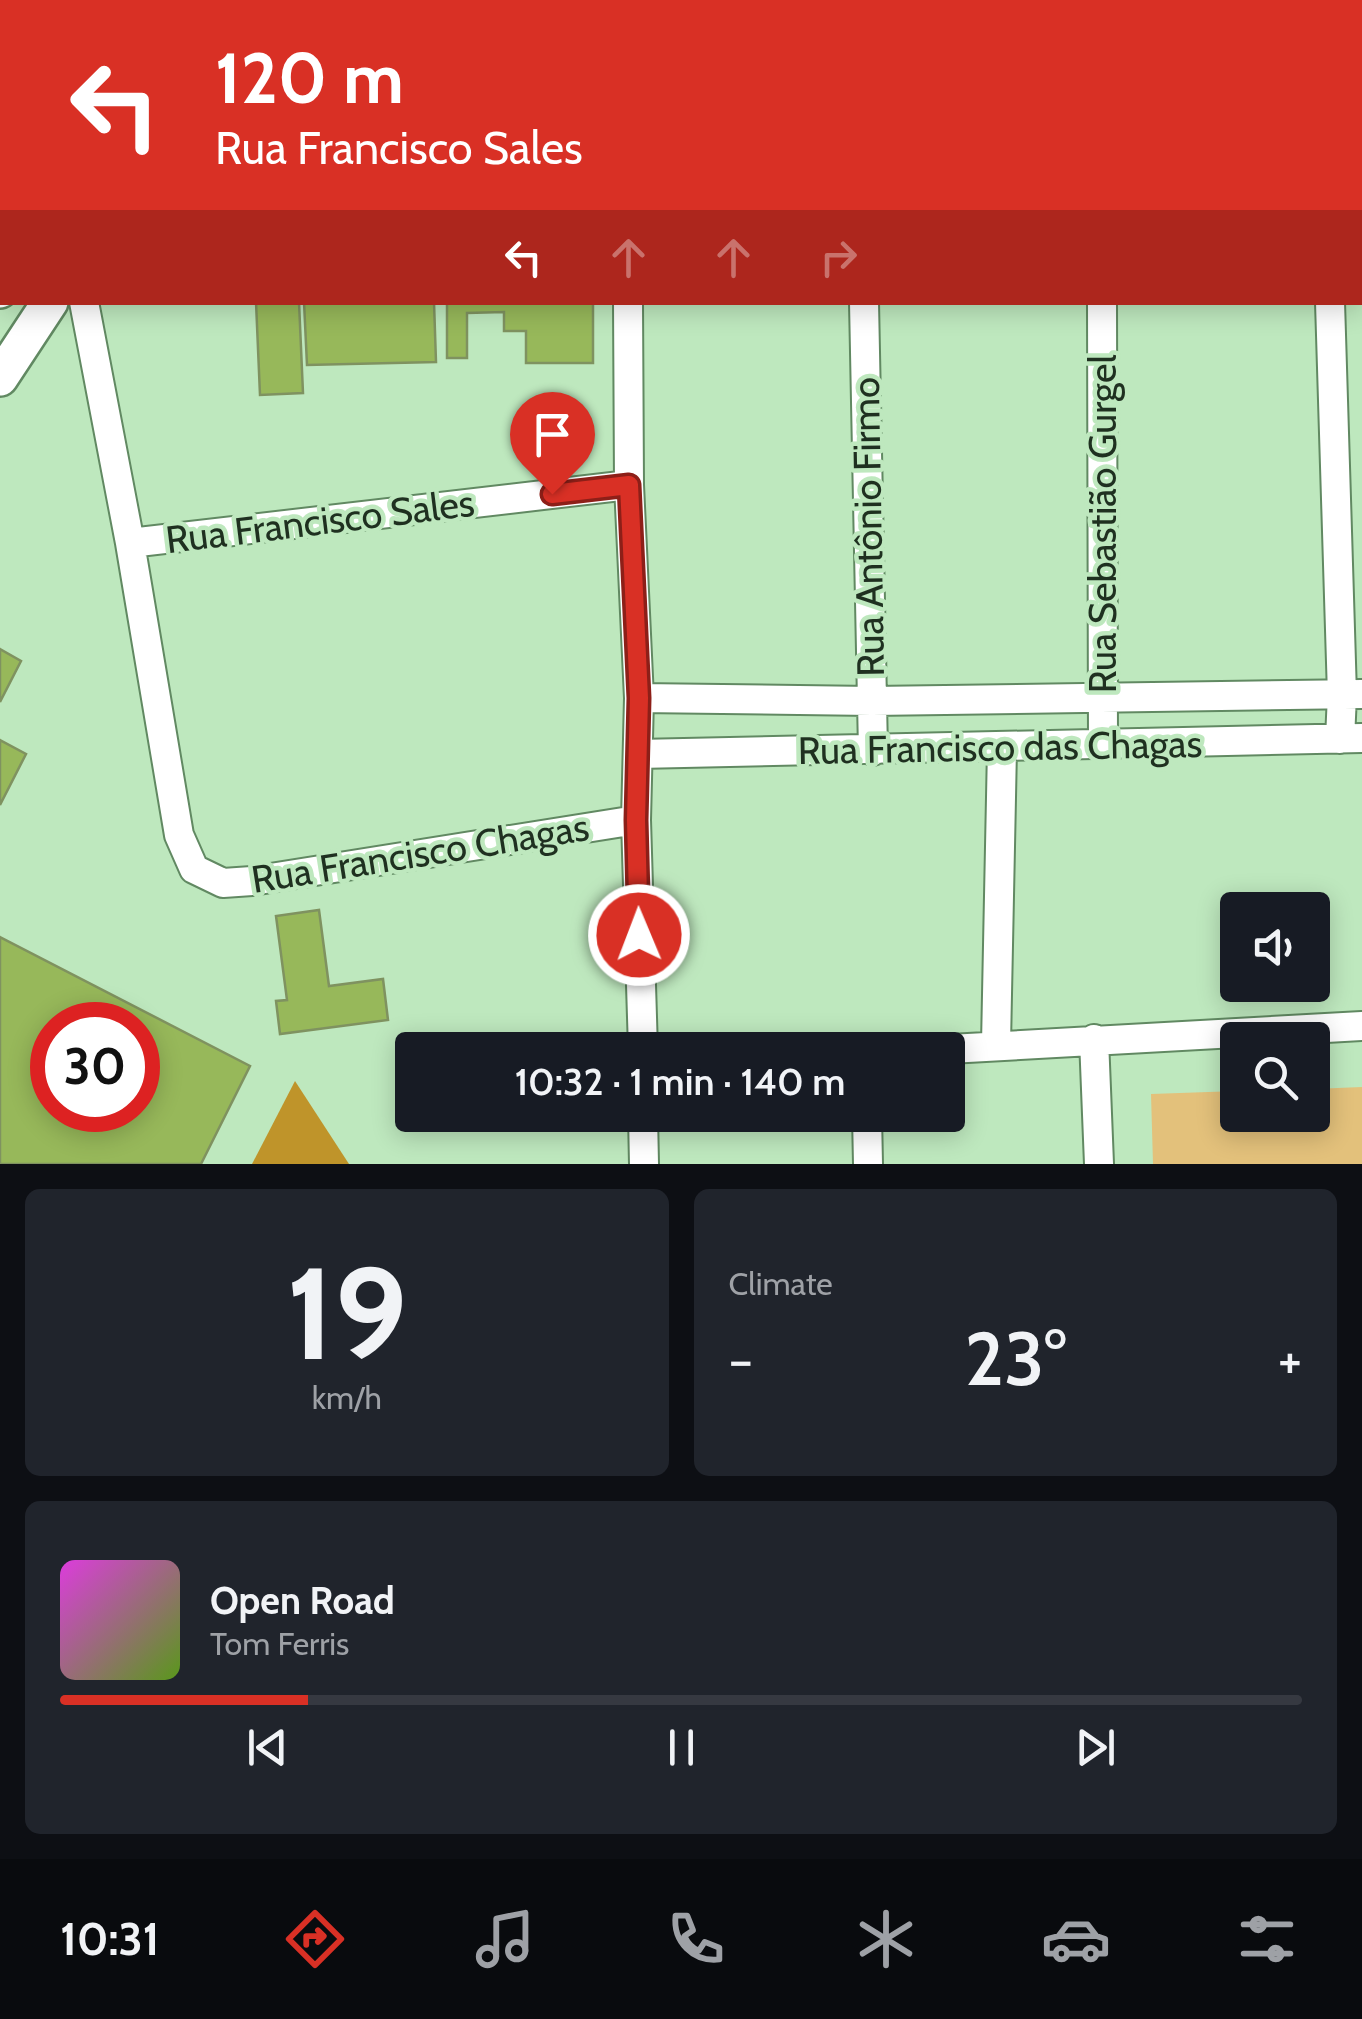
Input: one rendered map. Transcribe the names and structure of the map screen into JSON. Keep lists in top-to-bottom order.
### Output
{
  "streets": {
    "street": [
      "Rua Francisco Sales",
      "Rua Sebastião Gurgel",
      "Rua Antônio Firmo",
      "Rua Francisco das Chagas",
      "Rua Francisco Chagas"
    ]
  },
  "crossings": [
    ["Rua Francisco Sales", "Rua Francisco Chagas"],
    ["Rua Sebastião Gurgel", "Rua Francisco das Chagas"],
    ["Rua Antônio Firmo", "Rua Francisco das Chagas"]
  ],
  "page": {
    "turn": ["120 m", "Rua Francisco Sales"],
    "limit": "30",
    "trip": "10:32 · 1 min · 140 m",
    "tile": [
      ["19", "km/h"],
      "Climate"
    ],
    "heat": ["−", "23°", "+"],
    "song": ["Open Road", "Tom Ferris"],
    "tabs": "10:31"
  }
}
